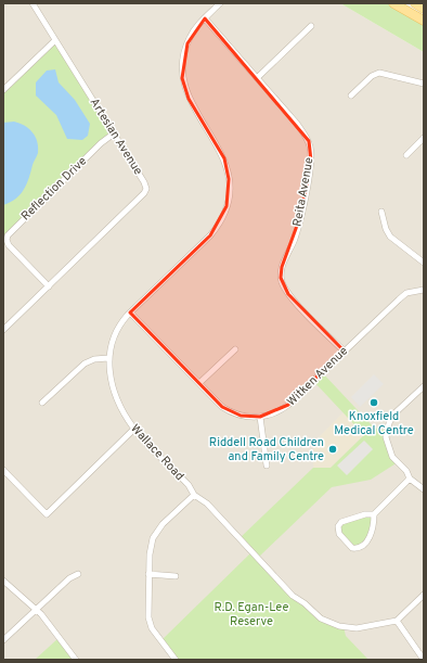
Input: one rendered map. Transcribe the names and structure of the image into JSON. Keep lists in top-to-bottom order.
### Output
{
  "streets": {
    "street": [
      "Artesian Avenue",
      "Reflection Drive",
      "Reita Avenue",
      "Witken Avenue",
      "Wallace Road"
    ]
  },
  "crossings": [
    ["Artesian Avenue", "Reflection Drive"],
    ["Reita Avenue", "Witken Avenue"],
    ["Reita Avenue", "Wallace Road"],
    ["Witken Avenue", "Wallace Road"]
  ],
  "parks": ["R.D. Egan-Lee Reserve"],
  "places": ["Knoxfield Medical Centre", "Riddell Road Children and Family Centre"]
}
